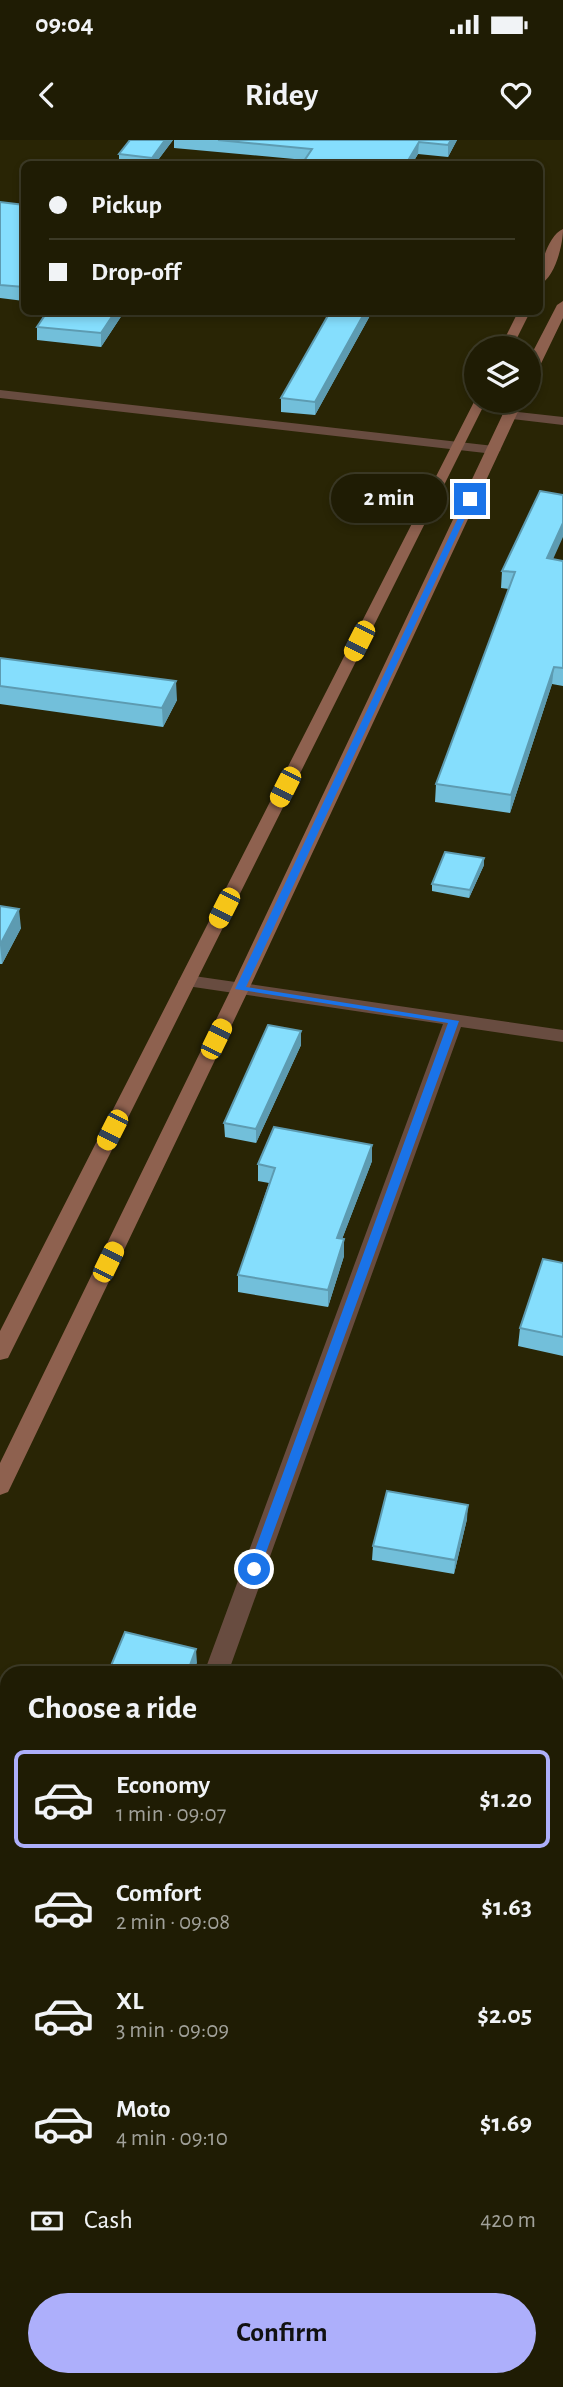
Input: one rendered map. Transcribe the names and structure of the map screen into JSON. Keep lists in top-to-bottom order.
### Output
{
  "page": {
    "status": "09:04",
    "header": "Ridey",
    "banner": ["Pickup", "Drop-off"],
    "bubble": "2 min",
    "heading": "Choose a ride",
    "list": [
      {
        "name": "Economy",
        "note": "1 min · 09:07",
        "value": "$1.20"
      },
      {
        "name": "Comfort",
        "note": "2 min · 09:08",
        "value": "$1.63"
      },
      {
        "name": "XL",
        "note": "3 min · 09:09",
        "value": "$2.05"
      },
      {
        "name": "Moto",
        "note": "4 min · 09:10",
        "value": "$1.69"
      }
    ],
    "pay": ["Cash", "420 m"],
    "buttons": "Confirm"
  }
}
